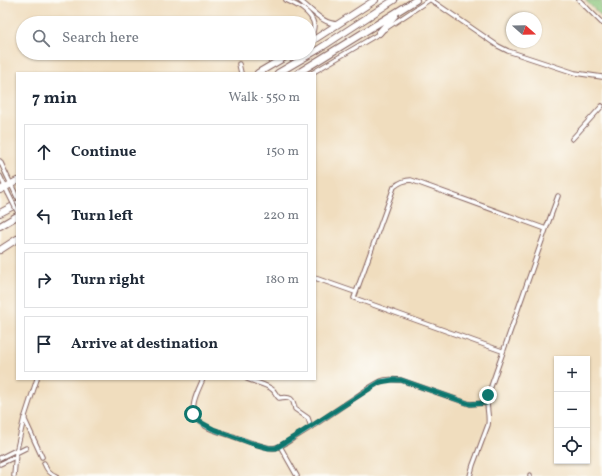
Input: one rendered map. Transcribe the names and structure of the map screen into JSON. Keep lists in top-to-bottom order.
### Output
{
  "north": "right",
  "page": {
    "search": "Search here",
    "heading": ["7 min", "Walk · 550 m"],
    "list": [
      ["Continue", "150 m"],
      ["Turn left", "220 m"],
      ["Turn right", "180 m"],
      "Arrive at destination"
    ],
    "map_buttons": ["+", "−"]
  }
}
